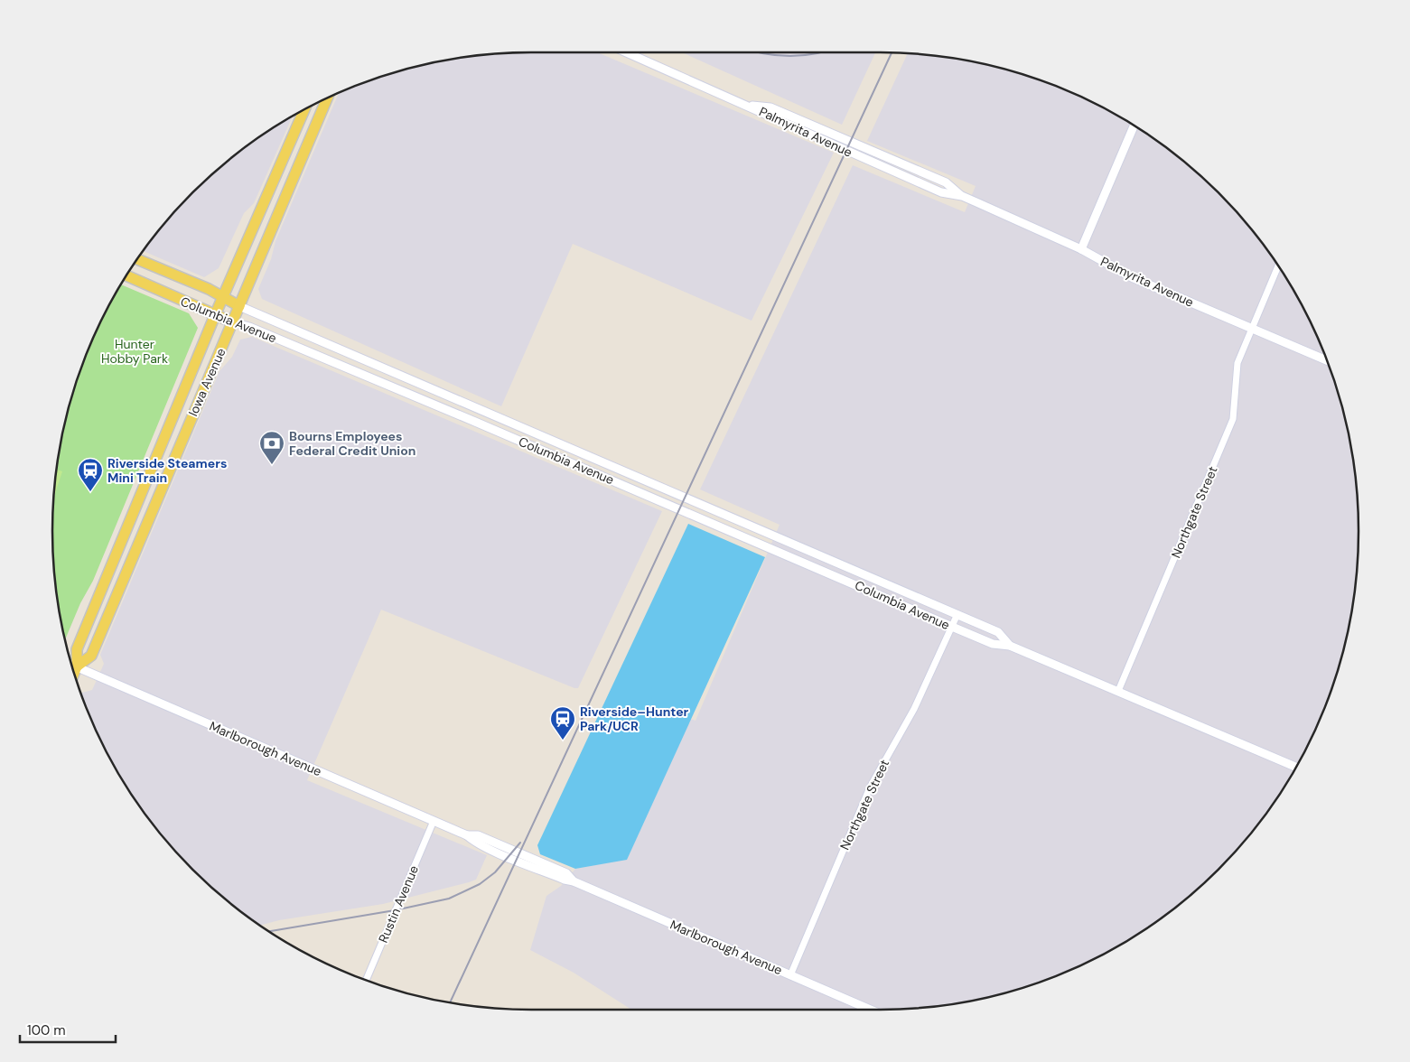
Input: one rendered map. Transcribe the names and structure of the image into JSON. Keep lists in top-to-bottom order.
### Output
{
  "streets": {
    "main road": ["Columbia Avenue", "Iowa Avenue"],
    "street": [
      "Palmyrita Avenue",
      "Northgate Street",
      "Marlborough Avenue",
      "Rustin Avenue"
    ]
  },
  "crossings": [
    ["Palmyrita Avenue", "Northgate Street"],
    ["Columbia Avenue", "Iowa Avenue"],
    ["Columbia Avenue", "Northgate Street"],
    ["Iowa Avenue", "Marlborough Avenue"],
    ["Northgate Street", "Marlborough Avenue"],
    ["Marlborough Avenue", "Rustin Avenue"]
  ],
  "parks": ["Hunter Hobby Park"],
  "places": {
    "bank": ["Bourns Employees Federal Credit Union"],
    "station": ["Riverside Steamers Mini Train", "Riverside–Hunter Park/UCR"]
  },
  "scale_bar": "100 m"
}
